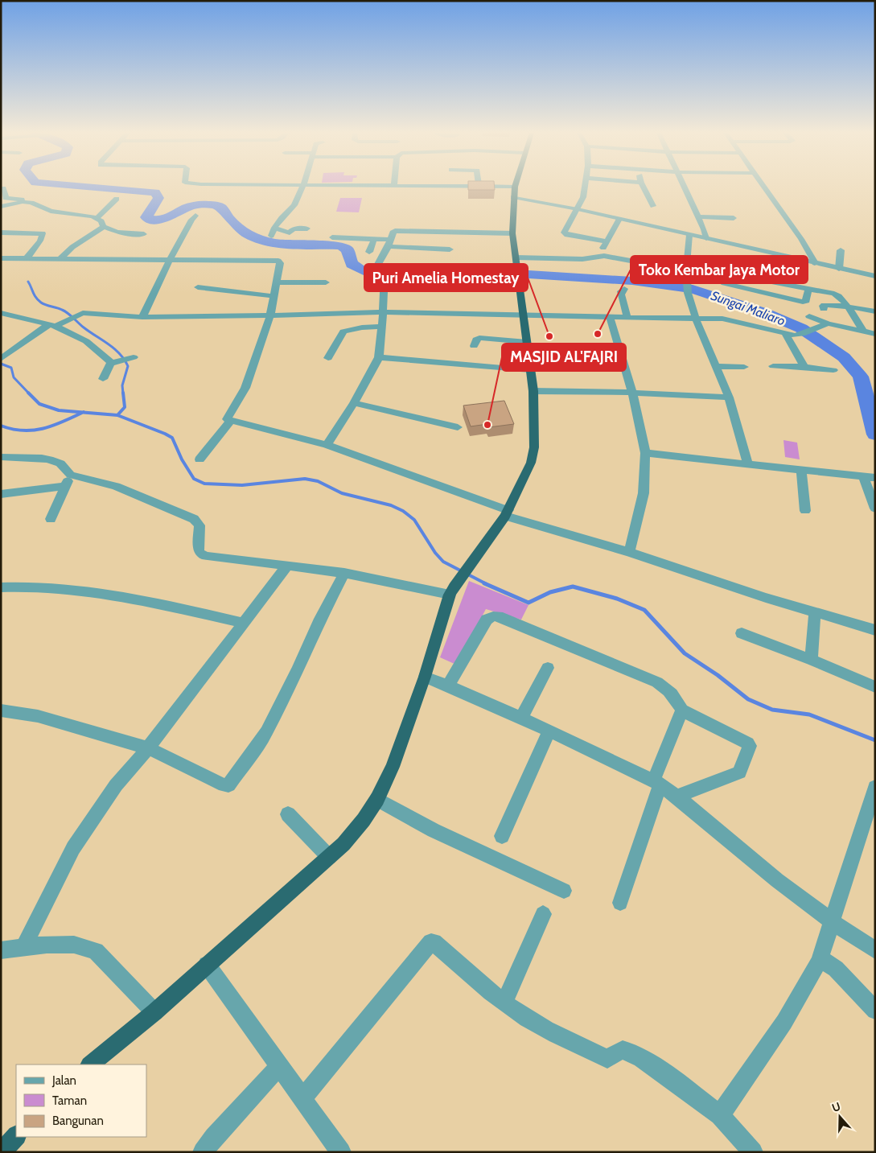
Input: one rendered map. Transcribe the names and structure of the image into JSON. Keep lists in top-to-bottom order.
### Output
{
  "water": ["Sungai Maliaro"],
  "places": ["Toko Kembar Jaya Motor", "Puri Amelia Homestay", "MASJID AL'FAJRI"],
  "legend": ["Jalan", "Taman", "Bangunan"],
  "north": "top"
}
